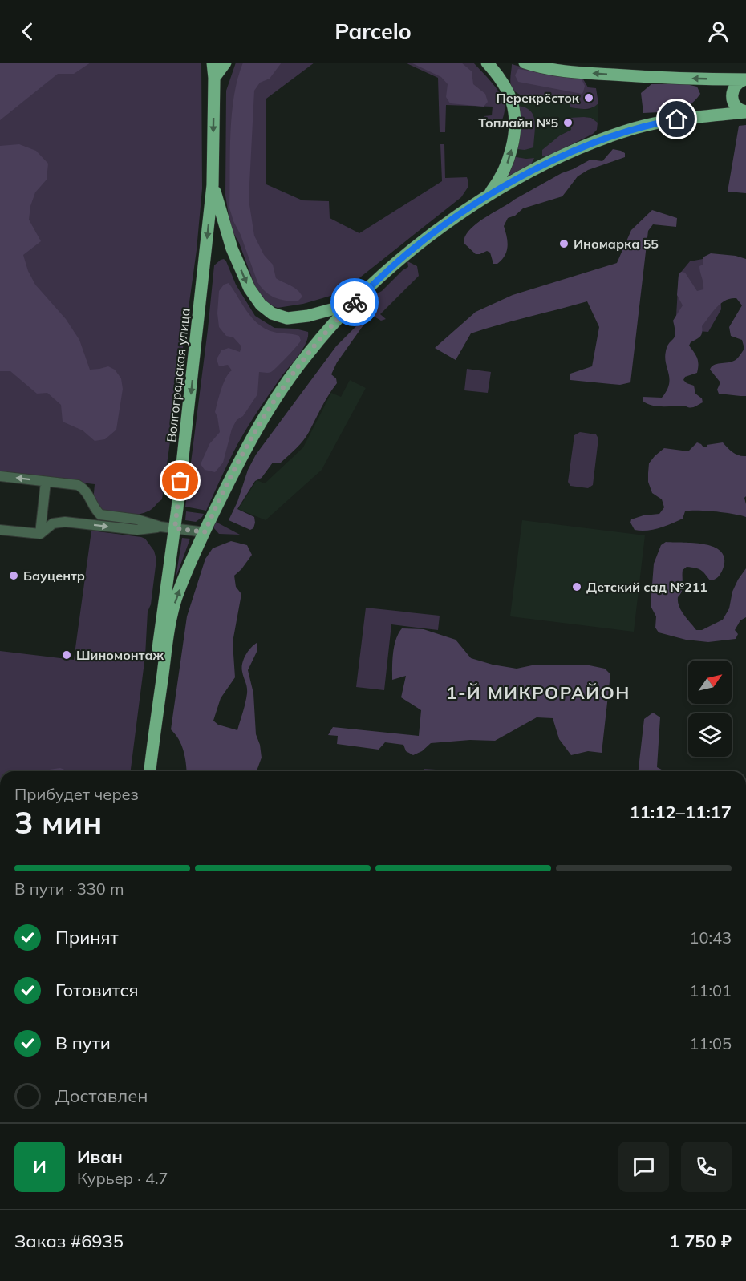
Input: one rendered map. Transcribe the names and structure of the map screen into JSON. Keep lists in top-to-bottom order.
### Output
{
  "streets": {
    "main road": ["Волгоградская улица"]
  },
  "one_way": ["Волгоградская улица"],
  "districts": ["1-Й МИКРОРАЙОН"],
  "places": [
    "Перекрёсток",
    "Топлайн №5",
    "Иномарка 55",
    "Бауцентр",
    "Детский сад №211",
    "Шиномонтаж"
  ],
  "north": "top right",
  "page": {
    "header": "Parcelo",
    "heading": ["3 мин", "Прибудет через", "11:12–11:17"],
    "panel": [
      "Иван",
      "Курьер · 4.7",
      "Заказ #6935",
      "1 750 ₽"
    ],
    "bar": "В пути · 330 m",
    "list": [
      ["Принят", "10:43"],
      ["Готовится", "11:01"],
      ["В пути", "11:05"],
      "Доставлен"
    ],
    "round": "И"
  }
}
